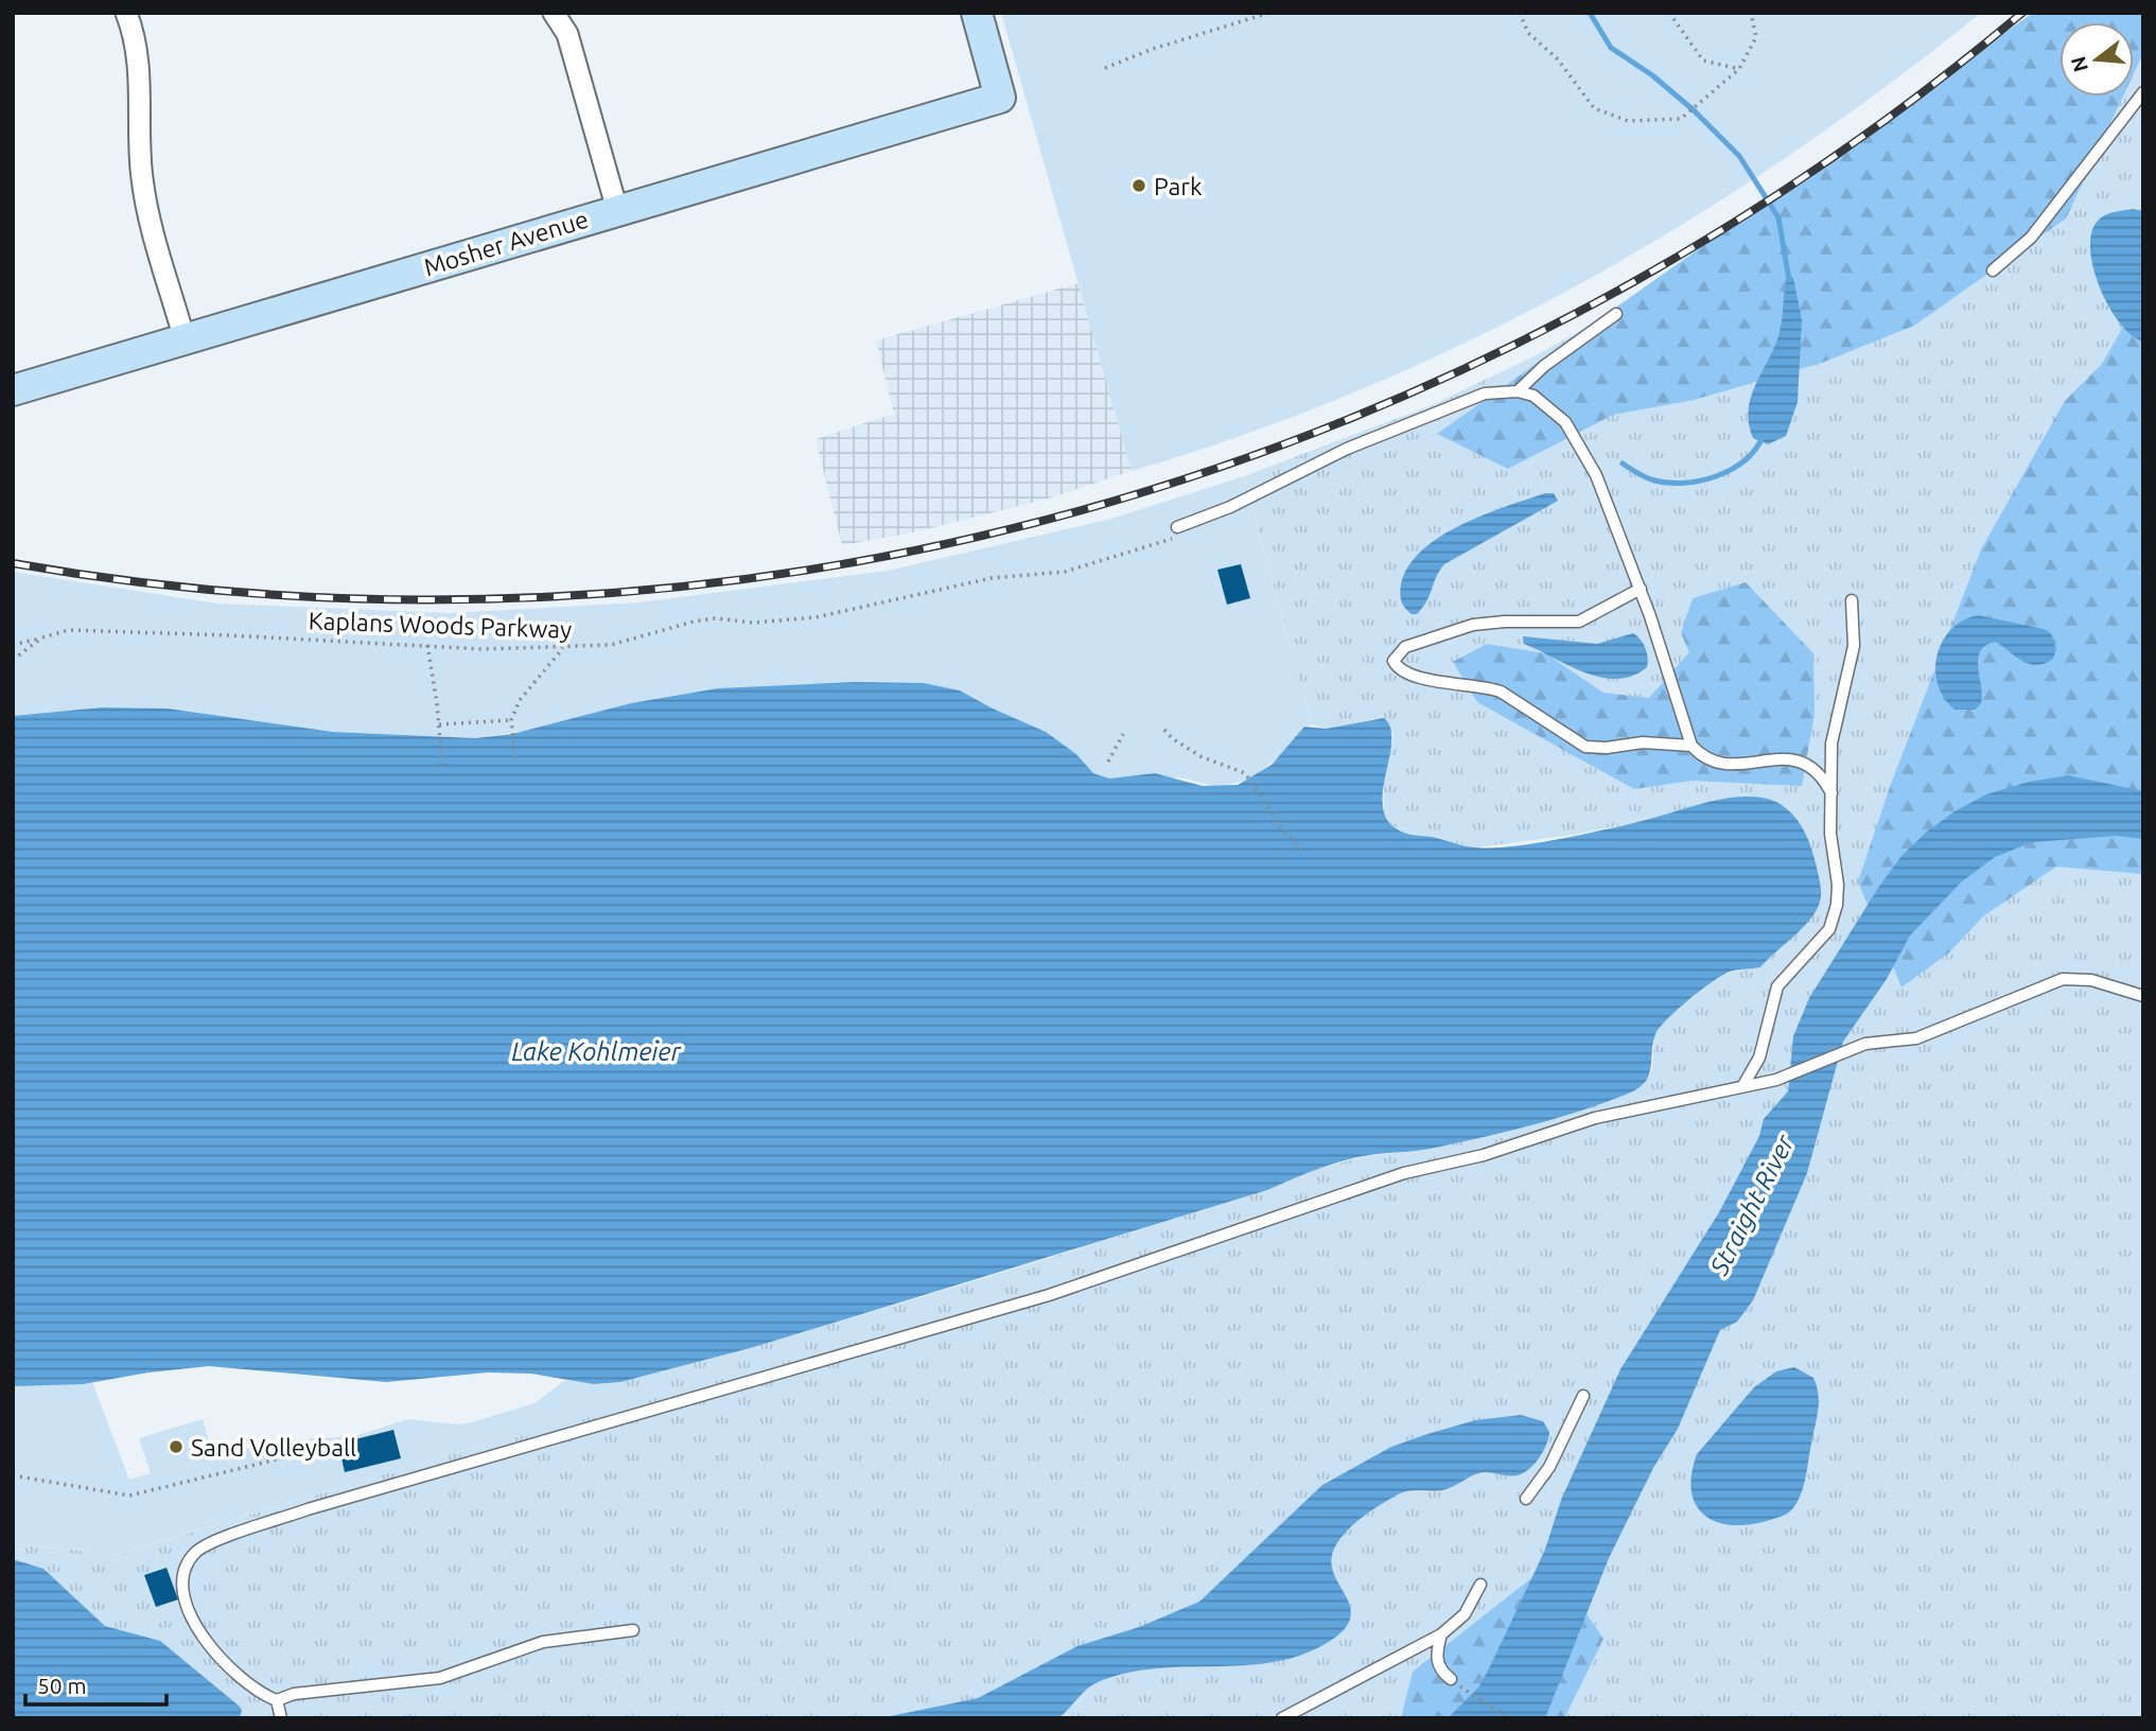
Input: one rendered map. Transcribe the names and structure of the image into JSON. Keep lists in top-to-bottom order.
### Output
{
  "streets": {
    "street": ["Mosher Avenue"],
    "path": ["Kaplans Woods Parkway"]
  },
  "water": ["Lake Kohlmeier", "Straight River"],
  "places": ["Park", "Sand Volleyball"],
  "scale_bar": "50 m",
  "north": "left"
}
